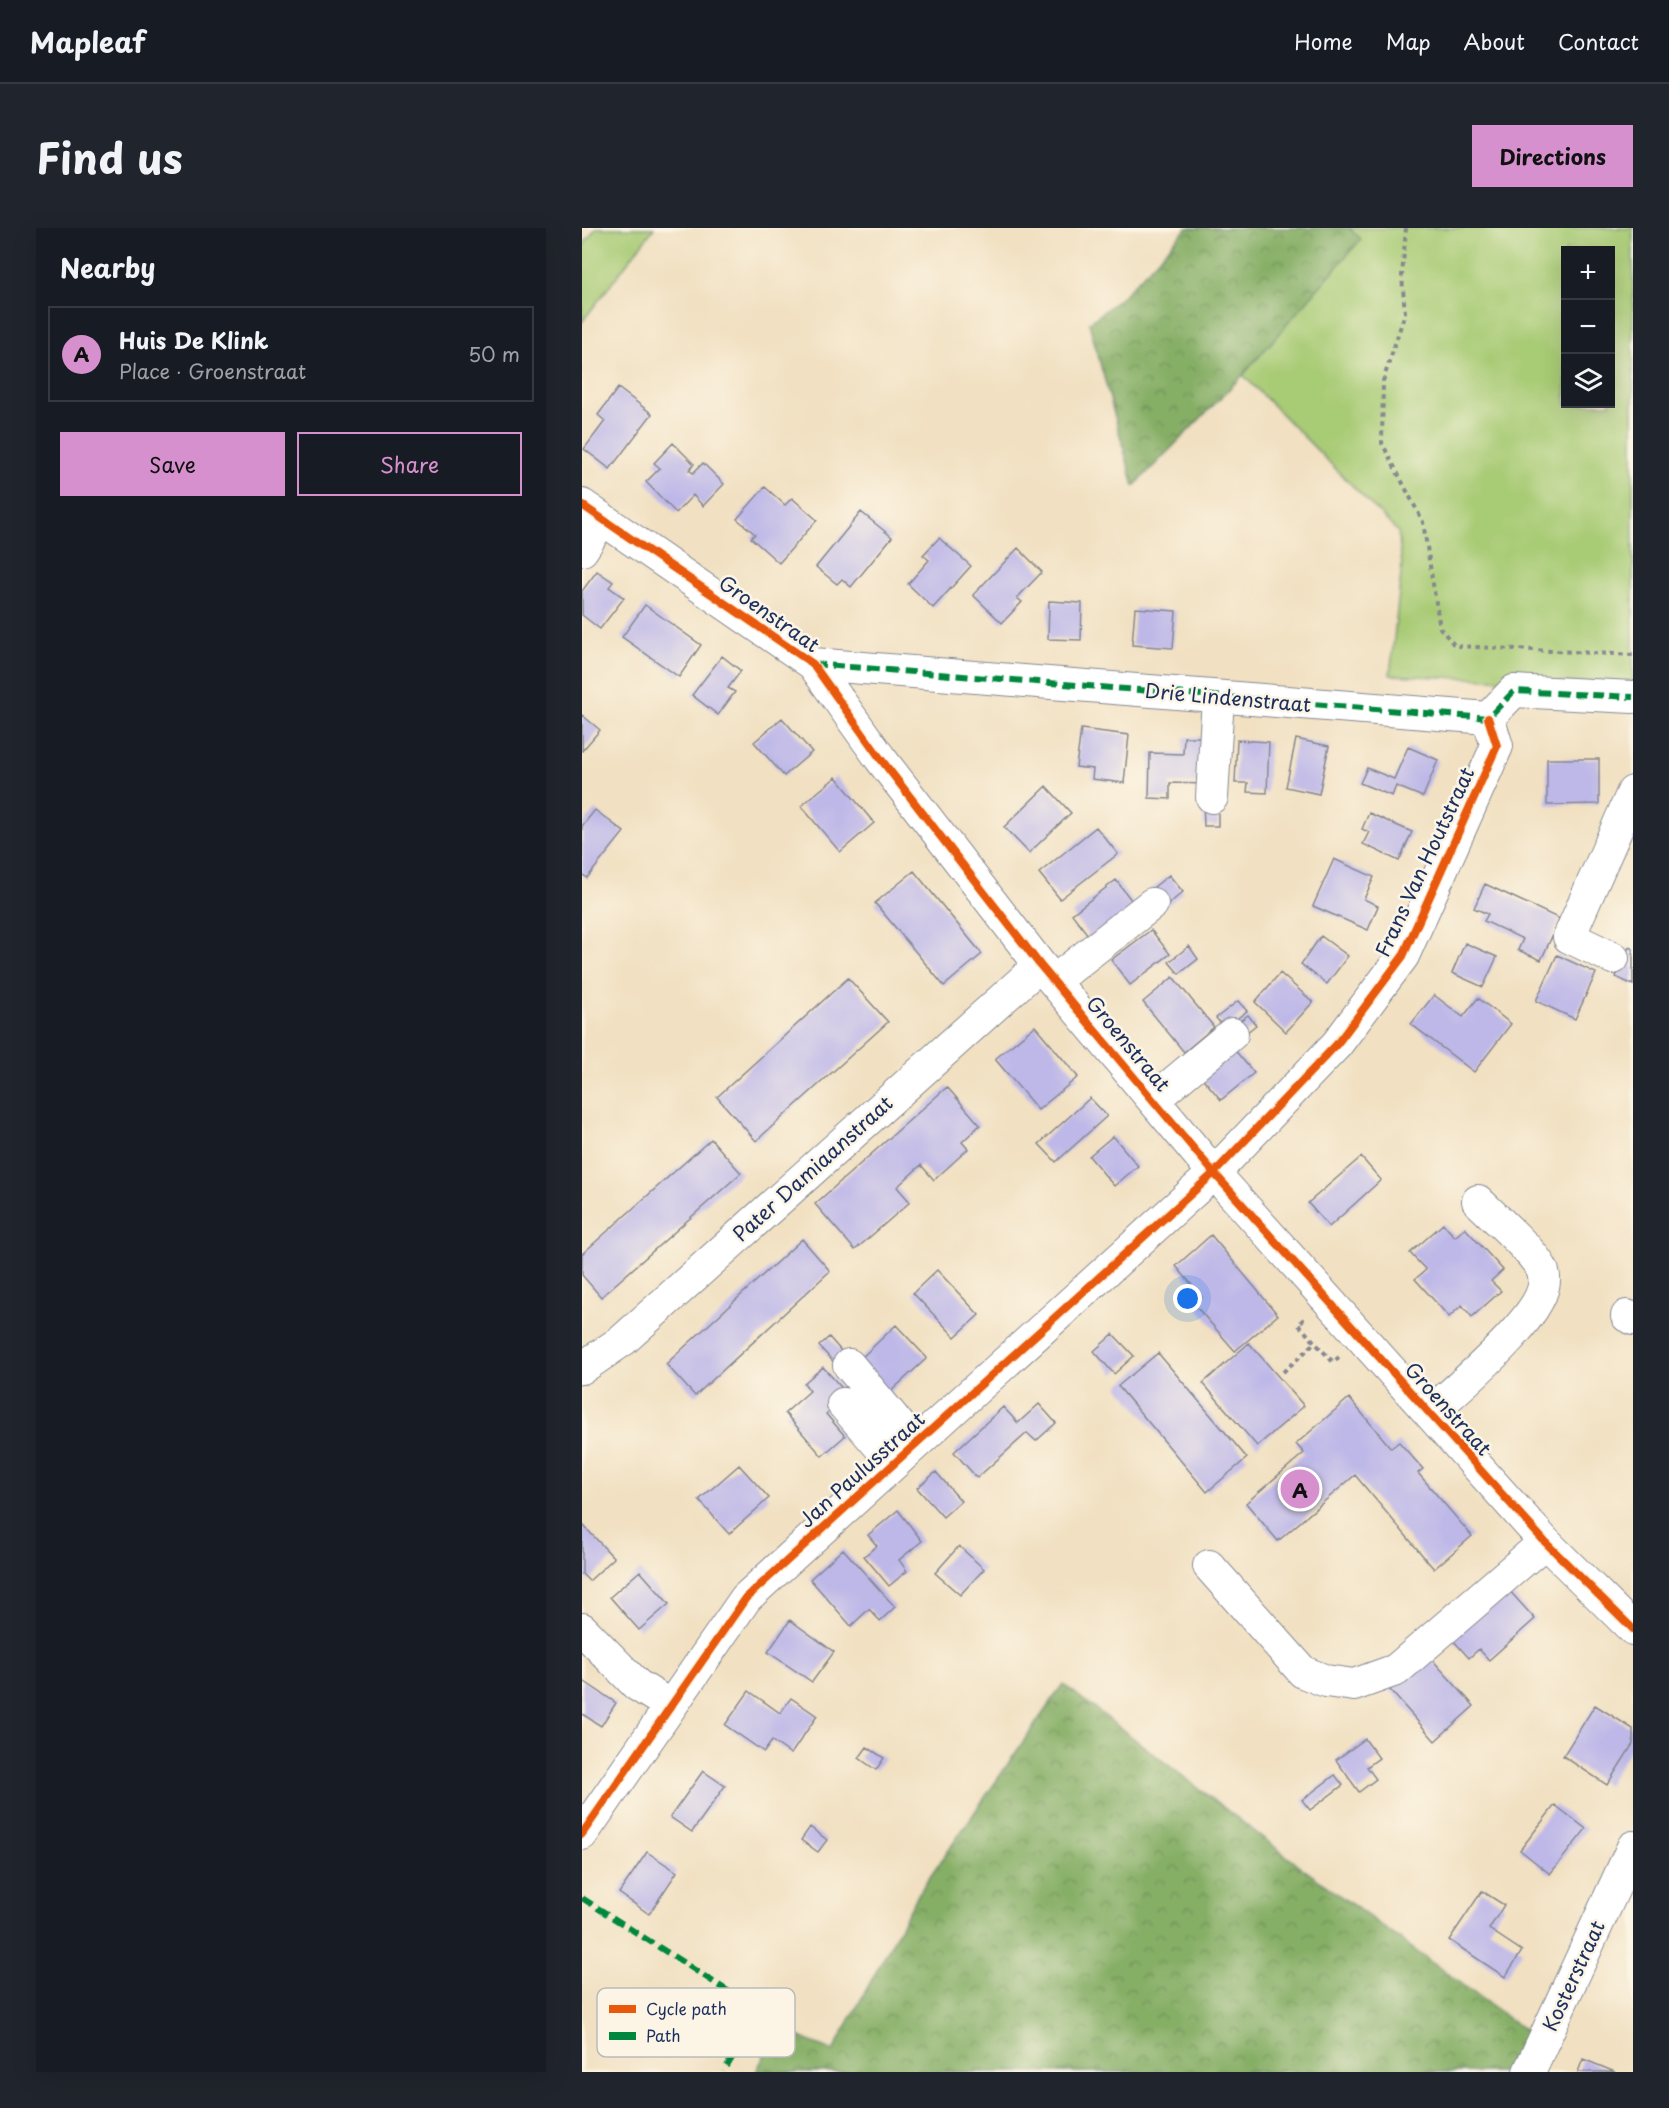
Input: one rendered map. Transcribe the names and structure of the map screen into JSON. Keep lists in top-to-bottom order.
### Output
{
  "streets": {
    "street": [
      "Groenstraat",
      "Drie Lindenstraat",
      "Frans Van Houtstraat",
      "Pater Damiaanstraat",
      "Jan Paulusstraat",
      "Kosterstraat"
    ]
  },
  "crossings": [
    ["Groenstraat", "Drie Lindenstraat"],
    ["Groenstraat", "Frans Van Houtstraat"],
    ["Groenstraat", "Pater Damiaanstraat"],
    ["Groenstraat", "Jan Paulusstraat"],
    ["Drie Lindenstraat", "Frans Van Houtstraat"],
    ["Frans Van Houtstraat", "Jan Paulusstraat"]
  ],
  "legend": ["Cycle path", "Path"],
  "page": {
    "header": "Mapleaf",
    "nav": [
      "Home",
      "Map",
      "About",
      "Contact"
    ],
    "title": "Find us",
    "buttons": [
      "Directions",
      ["Save", "Share"]
    ],
    "heading": "Nearby",
    "map_buttons": ["+", "−"],
    "list": [
      {
        "mark": "A",
        "name": "Huis De Klink",
        "note": "Place · Groenstraat",
        "value": "50 m"
      }
    ],
    "pins": "A"
  }
}
